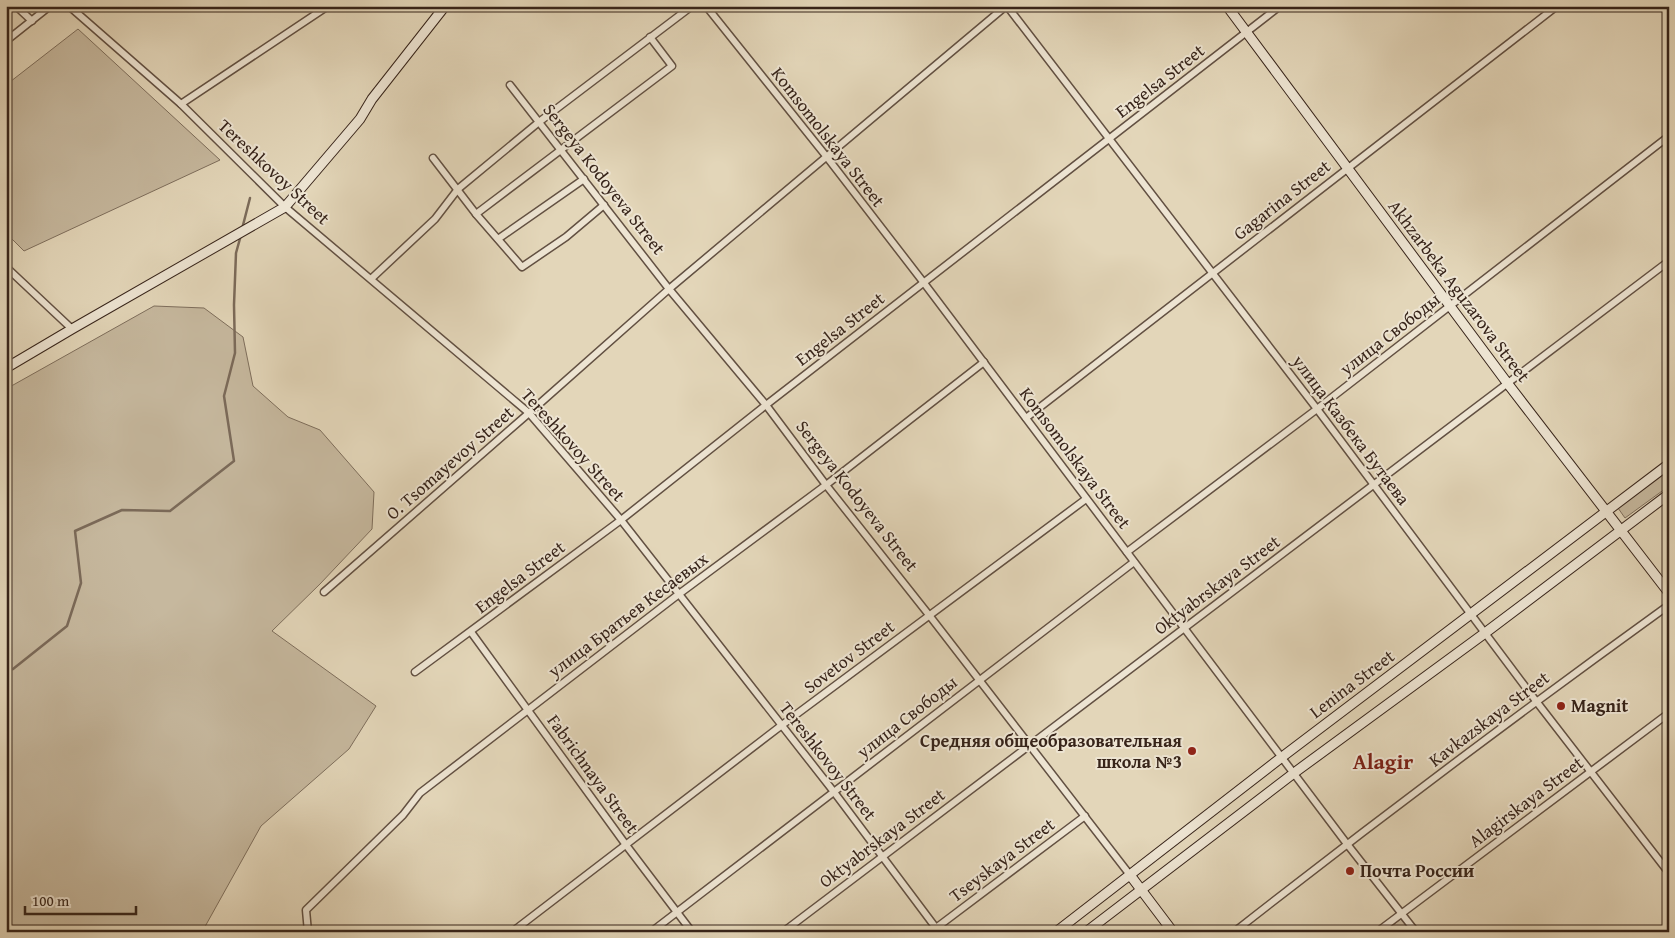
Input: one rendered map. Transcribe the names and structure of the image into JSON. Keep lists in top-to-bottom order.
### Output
{
  "streets": {
    "street": [
      "Engelsa Street",
      "Komsomolskaya Street",
      "Tereshkovoy Street",
      "Sergeya Kodoyeva Street",
      "Gagarina Street",
      "Akhzarbeka Aguzarova Street",
      "улица Свободы",
      "улица Казбека Бутаева",
      "O. Tsomayevoy Street",
      "Oktyabrskaya Street",
      "улица Братьев Кесаевых",
      "Sovetov Street",
      "Lenina Street",
      "Kavkazskaya Street",
      "Fabrichnaya Street",
      "Alagirskaya Street",
      "Tseyskaya Street"
    ]
  },
  "crossings": [
    ["Engelsa Street", "Komsomolskaya Street"],
    ["Engelsa Street", "Tereshkovoy Street"],
    ["Engelsa Street", "Sergeya Kodoyeva Street"],
    ["Engelsa Street", "Akhzarbeka Aguzarova Street"],
    ["Engelsa Street", "улица Казбека Бутаева"],
    ["Engelsa Street", "Fabrichnaya Street"],
    ["Komsomolskaya Street", "Gagarina Street"],
    ["Komsomolskaya Street", "улица Свободы"],
    ["Komsomolskaya Street", "O. Tsomayevoy Street"],
    ["Komsomolskaya Street", "Oktyabrskaya Street"],
    ["Komsomolskaya Street", "улица Братьев Кесаевых"],
    ["Komsomolskaya Street", "Sovetov Street"],
    ["Komsomolskaya Street", "Lenina Street"],
    ["Komsomolskaya Street", "Kavkazskaya Street"],
    ["Komsomolskaya Street", "Alagirskaya Street"],
    ["Tereshkovoy Street", "улица Свободы"],
    ["Tereshkovoy Street", "O. Tsomayevoy Street"],
    ["Tereshkovoy Street", "Oktyabrskaya Street"],
    ["Tereshkovoy Street", "улица Братьев Кесаевых"],
    ["Tereshkovoy Street", "Sovetov Street"],
    ["Tereshkovoy Street", "Tseyskaya Street"],
    ["Sergeya Kodoyeva Street", "улица Свободы"],
    ["Sergeya Kodoyeva Street", "O. Tsomayevoy Street"],
    ["Sergeya Kodoyeva Street", "Oktyabrskaya Street"],
    ["Sergeya Kodoyeva Street", "улица Братьев Кесаевых"],
    ["Sergeya Kodoyeva Street", "Sovetov Street"],
    ["Sergeya Kodoyeva Street", "Lenina Street"],
    ["Sergeya Kodoyeva Street", "Tseyskaya Street"],
    ["Gagarina Street", "Akhzarbeka Aguzarova Street"],
    ["Gagarina Street", "улица Казбека Бутаева"],
    ["Akhzarbeka Aguzarova Street", "улица Свободы"],
    ["Akhzarbeka Aguzarova Street", "Oktyabrskaya Street"],
    ["Akhzarbeka Aguzarova Street", "Lenina Street"],
    ["улица Свободы", "улица Казбека Бутаева"],
    ["улица Свободы", "Fabrichnaya Street"],
    ["улица Казбека Бутаева", "O. Tsomayevoy Street"],
    ["улица Казбека Бутаева", "Oktyabrskaya Street"],
    ["улица Казбека Бутаева", "Lenina Street"],
    ["улица Казбека Бутаева", "Kavkazskaya Street"],
    ["улица Казбека Бутаева", "Alagirskaya Street"],
    ["улица Братьев Кесаевых", "Fabrichnaya Street"],
    ["Sovetov Street", "Fabrichnaya Street"]
  ],
  "districts": ["Alagir"],
  "places": ["Magnit", "Средняя общеобразовательная школа №3", "Почта России"],
  "scale_bar": "100 m"
}
